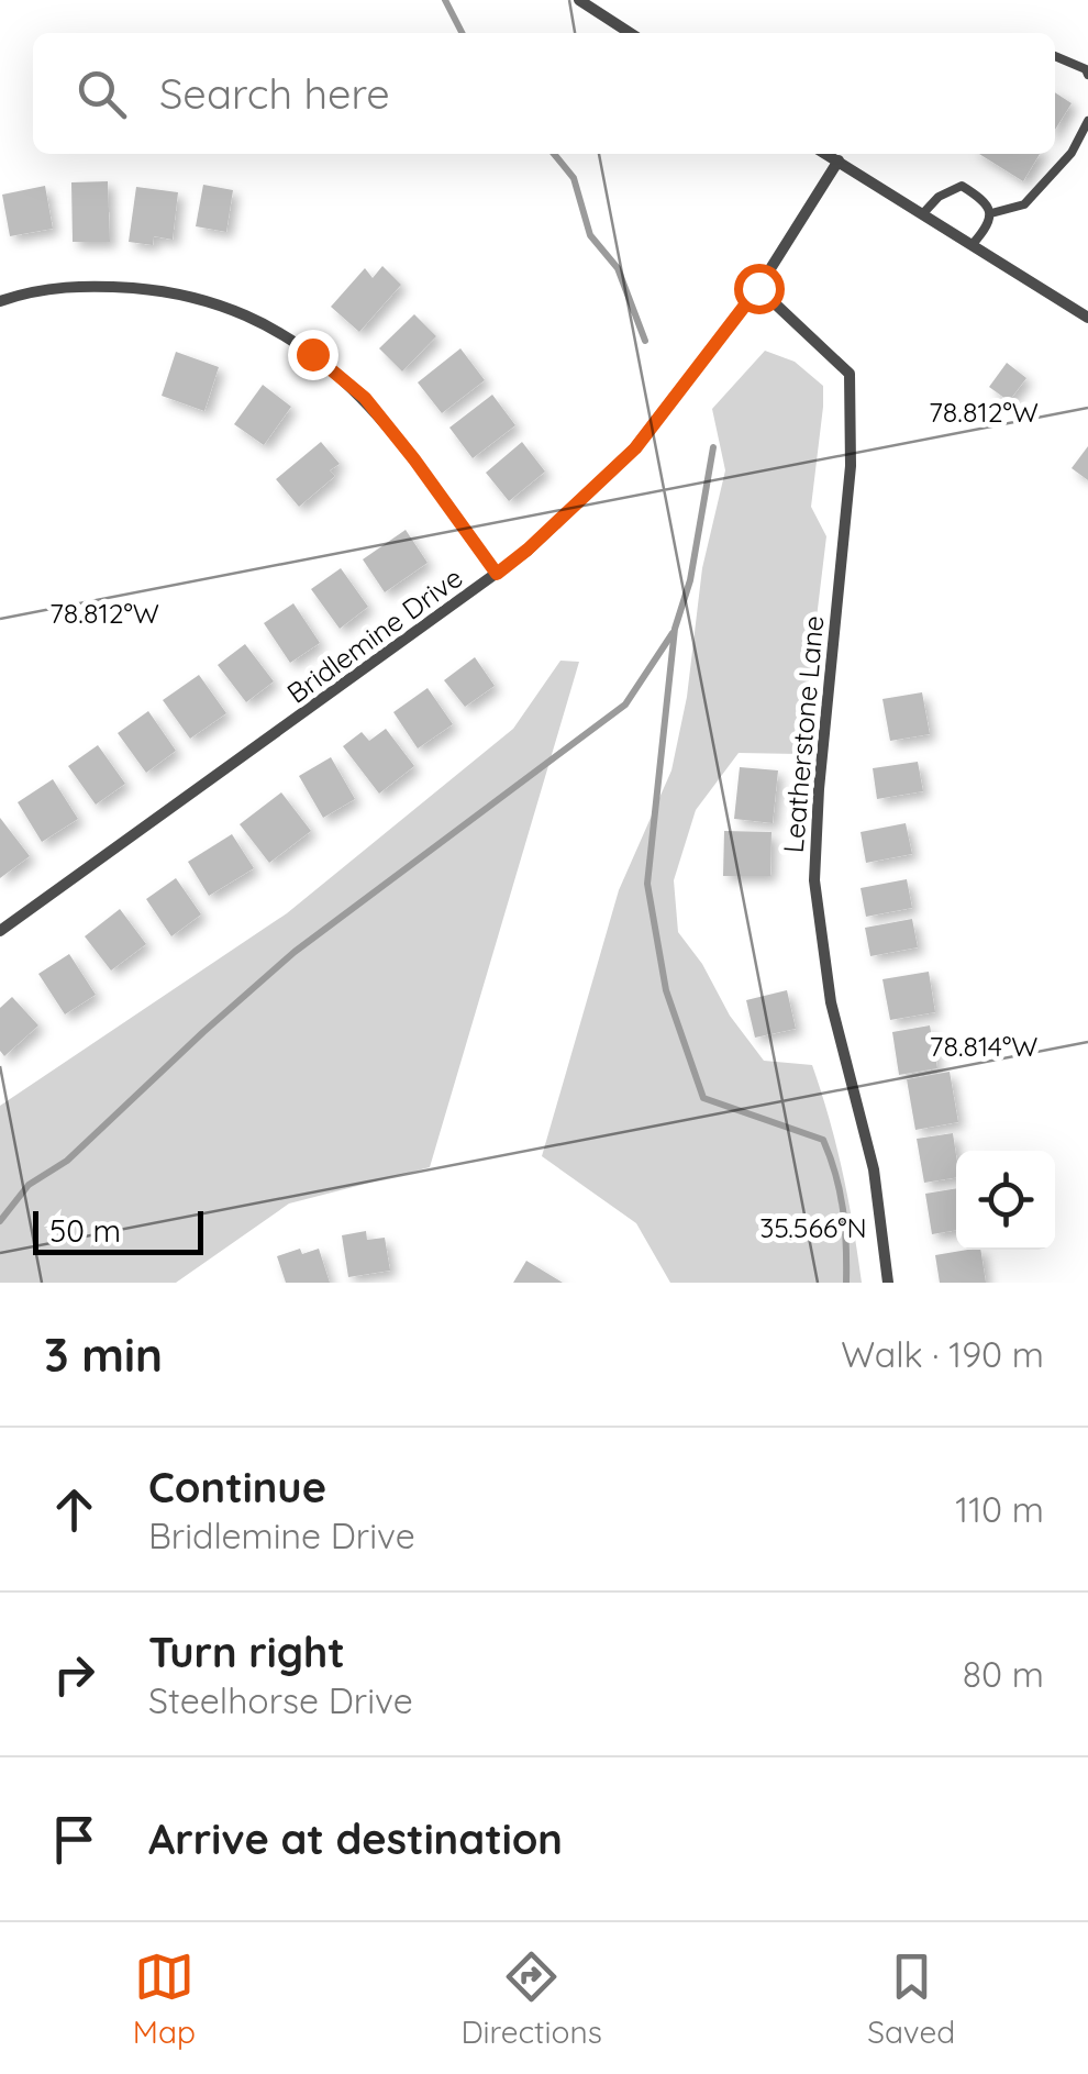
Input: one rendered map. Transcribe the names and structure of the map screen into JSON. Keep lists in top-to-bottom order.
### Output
{
  "streets": {
    "street": ["Bridlemine Drive", "Leatherstone Lane"]
  },
  "crossings": [
    ["Bridlemine Drive", "Leatherstone Lane"]
  ],
  "scale_bar": "50 m",
  "page": {
    "search": "Search here",
    "scale": "50 m",
    "heading": ["3 min", "Walk · 190 m"],
    "list": [
      ["Continue", "Bridlemine Drive", "110 m"],
      ["Turn right", "Steelhorse Drive", "80 m"],
      "Arrive at destination"
    ],
    "nav": ["Map", "Directions", "Saved"]
  },
  "coordinates": ["78.812°W", "78.814°W", "35.566°N"]
}
